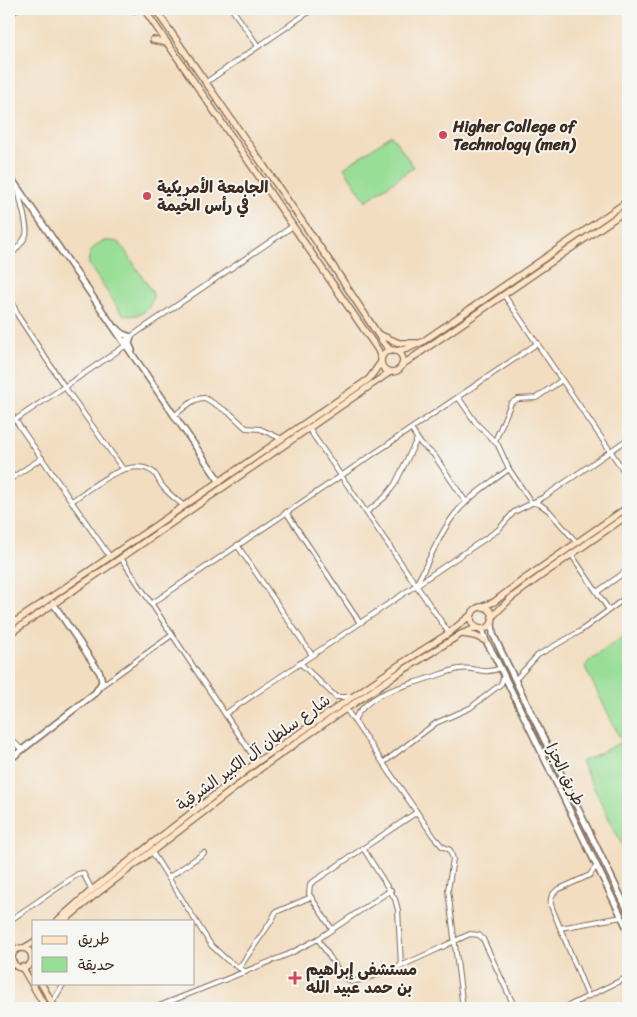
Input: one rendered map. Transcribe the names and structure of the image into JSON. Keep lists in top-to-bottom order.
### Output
{
  "streets": {
    "main road": ["شارع سلطان آل الكبير الشرقية"],
    "street": ["طريق الجزا"]
  },
  "crossings": [
    ["شارع سلطان آل الكبير الشرقية", "طريق الجزا"]
  ],
  "places": {
    "other": ["Higher College of Technology (men)", "الجامعة الأمريكية في رأس الخيمة"],
    "health": ["مستشفى إبراهيم بن حمد عبيد الله"]
  },
  "legend": ["طريق", "حديقة"]
}
